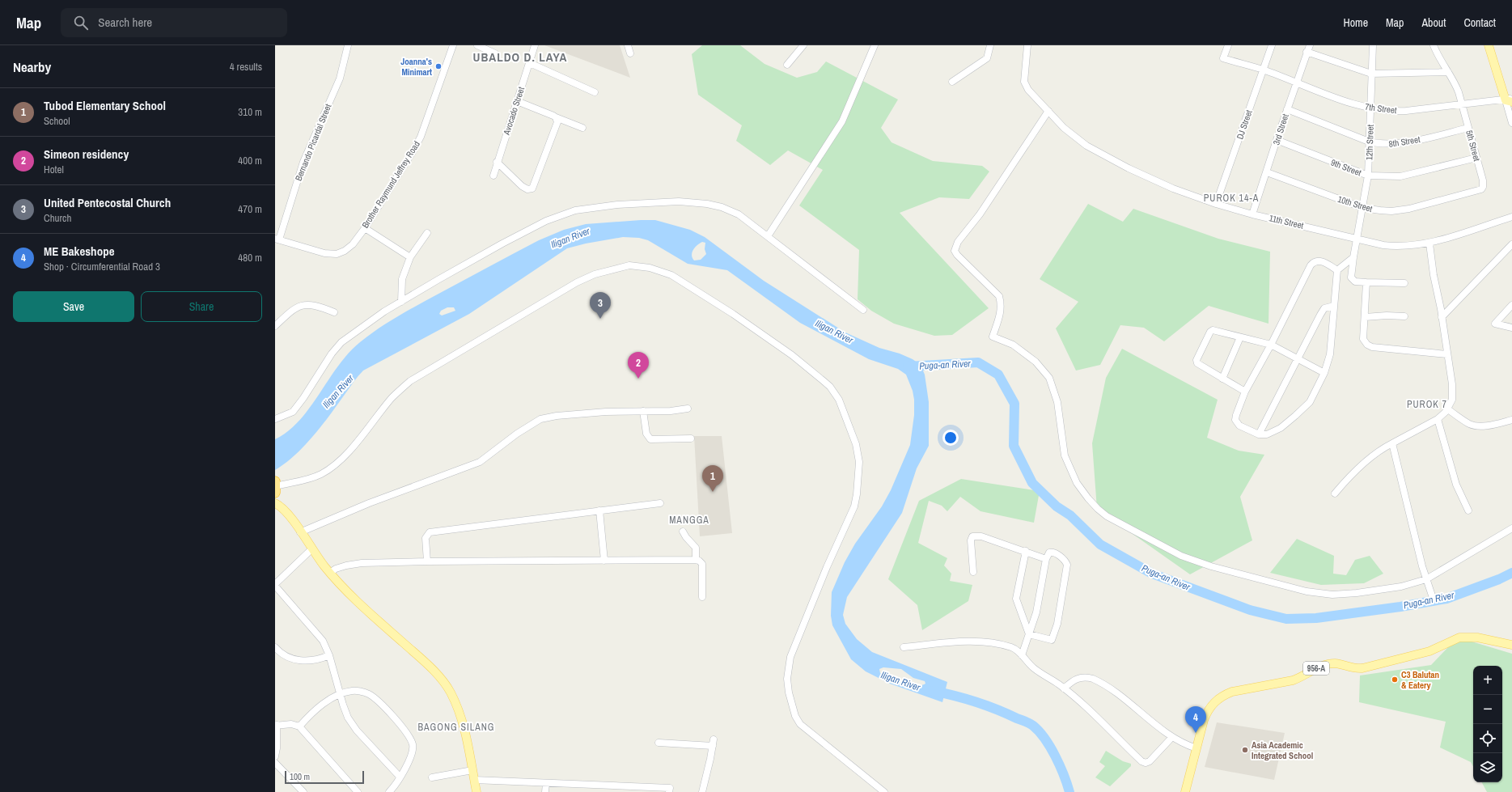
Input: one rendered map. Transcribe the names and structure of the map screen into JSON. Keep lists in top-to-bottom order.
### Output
{
  "streets": {
    "main road": ["956-A"],
    "street": [
      "7th Street",
      "Avocado Street",
      "DJ Street",
      "3rd Street",
      "8th Street",
      "Bernando Picardal Street",
      "12th Street",
      "5th Street",
      "9th Street",
      "Brother Raymund Jeffrey Road",
      "10th Street",
      "11th Street"
    ]
  },
  "crossings": [
    ["7th Street", "DJ Street"],
    ["7th Street", "3rd Street"],
    ["7th Street", "12th Street"],
    ["7th Street", "5th Street"],
    ["DJ Street", "11th Street"],
    ["3rd Street", "8th Street"],
    ["3rd Street", "9th Street"],
    ["3rd Street", "10th Street"],
    ["3rd Street", "11th Street"],
    ["8th Street", "12th Street"],
    ["8th Street", "5th Street"],
    ["Bernando Picardal Street", "Brother Raymund Jeffrey Road"],
    ["12th Street", "9th Street"],
    ["12th Street", "10th Street"],
    ["12th Street", "11th Street"],
    ["5th Street", "9th Street"],
    ["5th Street", "10th Street"]
  ],
  "districts": [
    "UBALDO D. LAYA",
    "PUROK 14-A",
    "PUROK 7",
    "MANGGA",
    "BAGONG SILANG"
  ],
  "water": ["Iligan River", "Puga-an River"],
  "places": ["Joanna's Minimart", "C3 Balutan & Eatery", "Asia Academic Integrated School"],
  "scale_bar": "100 m",
  "page": {
    "header": "Map",
    "search": "Search here",
    "nav": [
      "Home",
      "Map",
      "About",
      "Contact"
    ],
    "heading": ["Nearby", "4 results"],
    "list": [
      {
        "mark": "1",
        "name": "Tubod Elementary School",
        "note": "School",
        "value": "310 m"
      },
      {
        "mark": "2",
        "name": "Simeon residency",
        "note": "Hotel",
        "value": "400 m"
      },
      {
        "mark": "3",
        "name": "United Pentecostal Church",
        "note": "Church",
        "value": "470 m"
      },
      {
        "mark": "4",
        "name": "ME Bakeshope",
        "note": "Shop · Circumferential Road 3",
        "value": "480 m"
      }
    ],
    "buttons": ["Save", "Share"],
    "pins": [
      "3",
      "2",
      "1",
      "4"
    ],
    "map_buttons": ["+", "−"],
    "scale": "100 m"
  }
}
